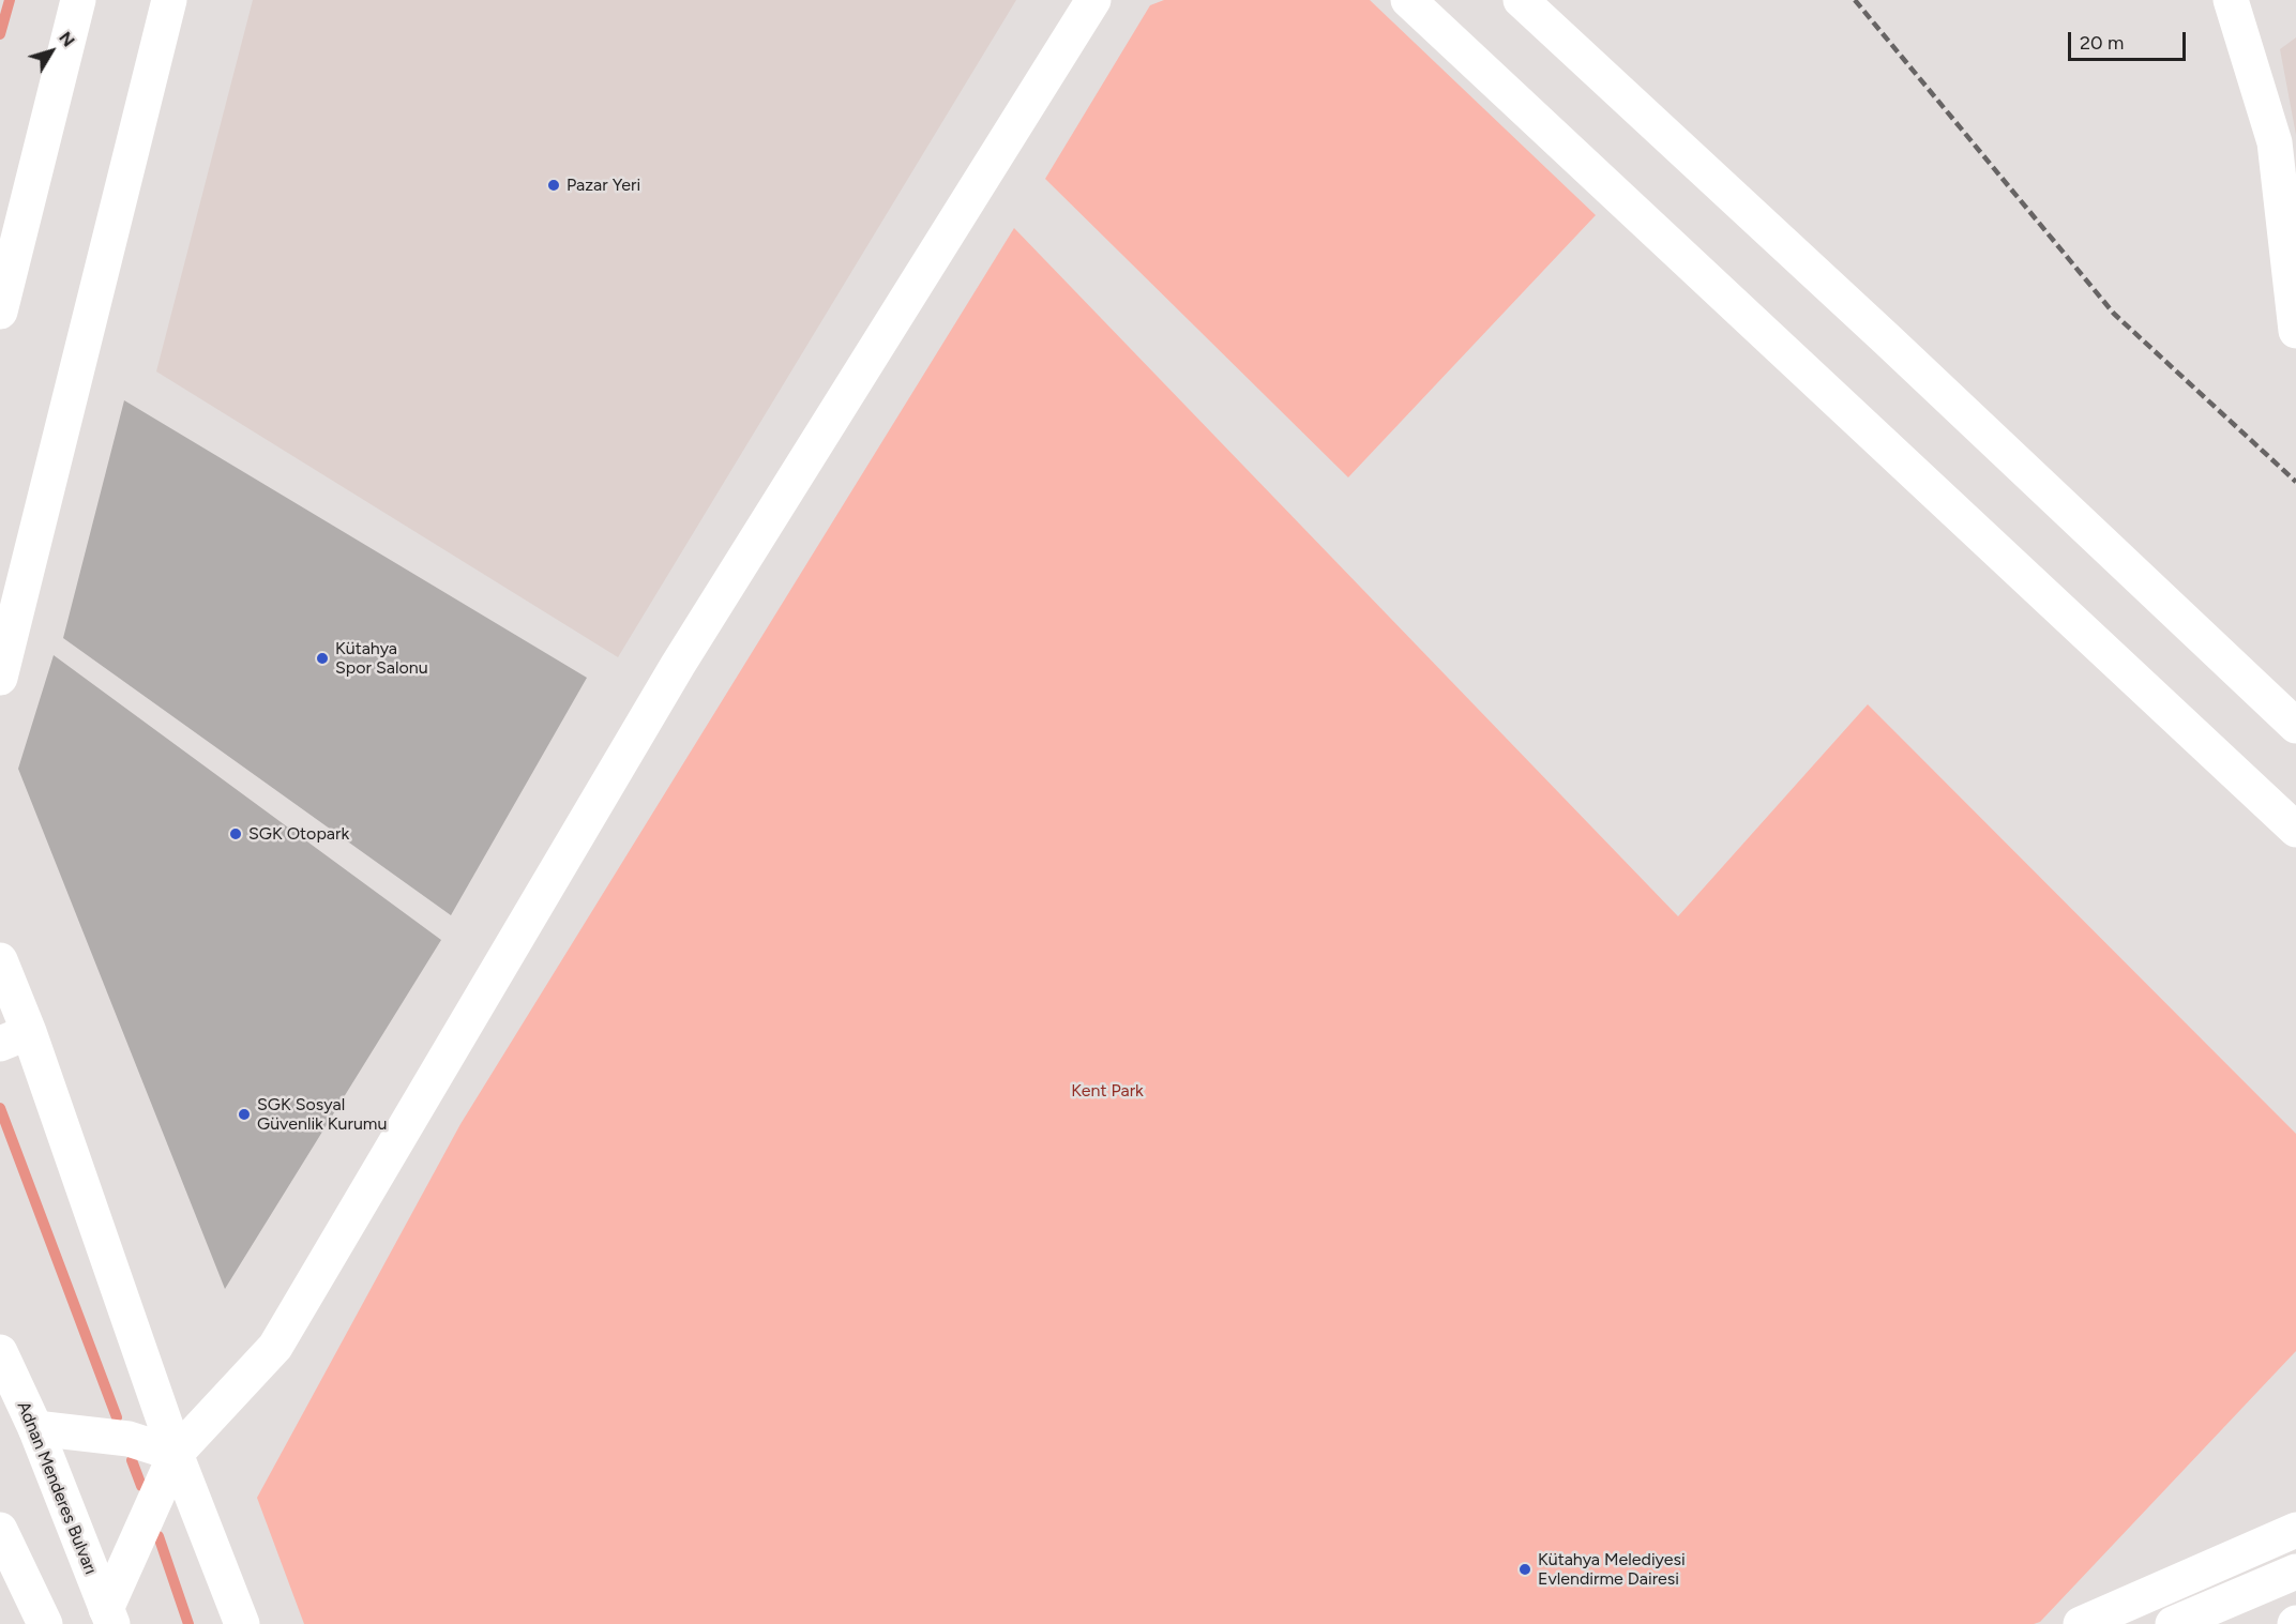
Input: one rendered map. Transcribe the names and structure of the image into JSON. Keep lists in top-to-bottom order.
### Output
{
  "streets": {
    "street": ["Adnan Menderes Bulvarı"]
  },
  "parks": ["Kent Park"],
  "places": [
    "Pazar Yeri",
    "Kütahya Spor Salonu",
    "SGK Otopark",
    "SGK Sosyal Güvenlik Kurumu",
    "Kütahya Melediyesi Evlendirme Dairesi"
  ],
  "scale_bar": "20 m",
  "north": "top right"
}
